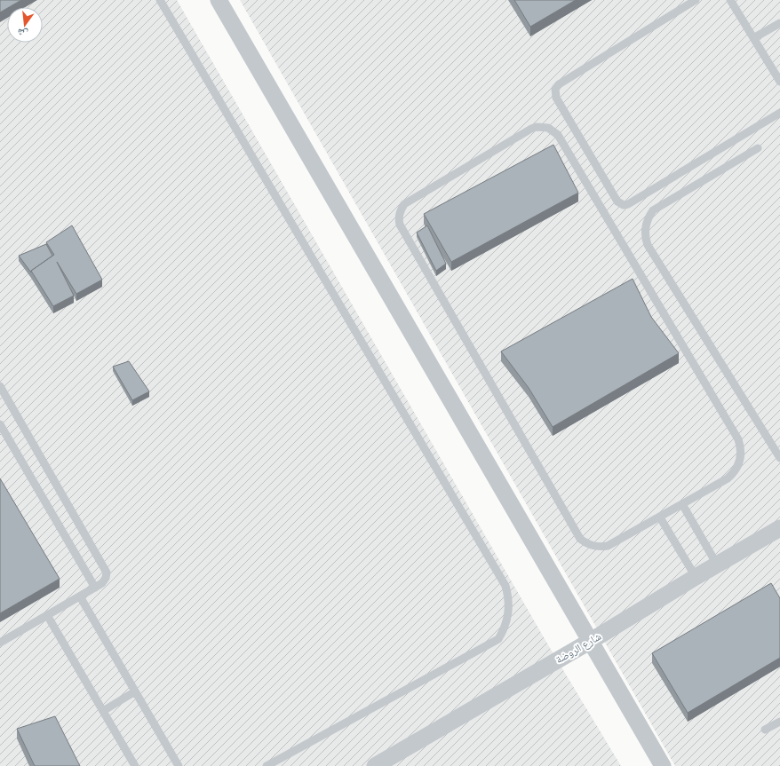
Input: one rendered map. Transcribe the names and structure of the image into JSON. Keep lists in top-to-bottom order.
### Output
{
  "streets": {
    "street": ["شارع الروضة"]
  },
  "north": "bottom"
}
